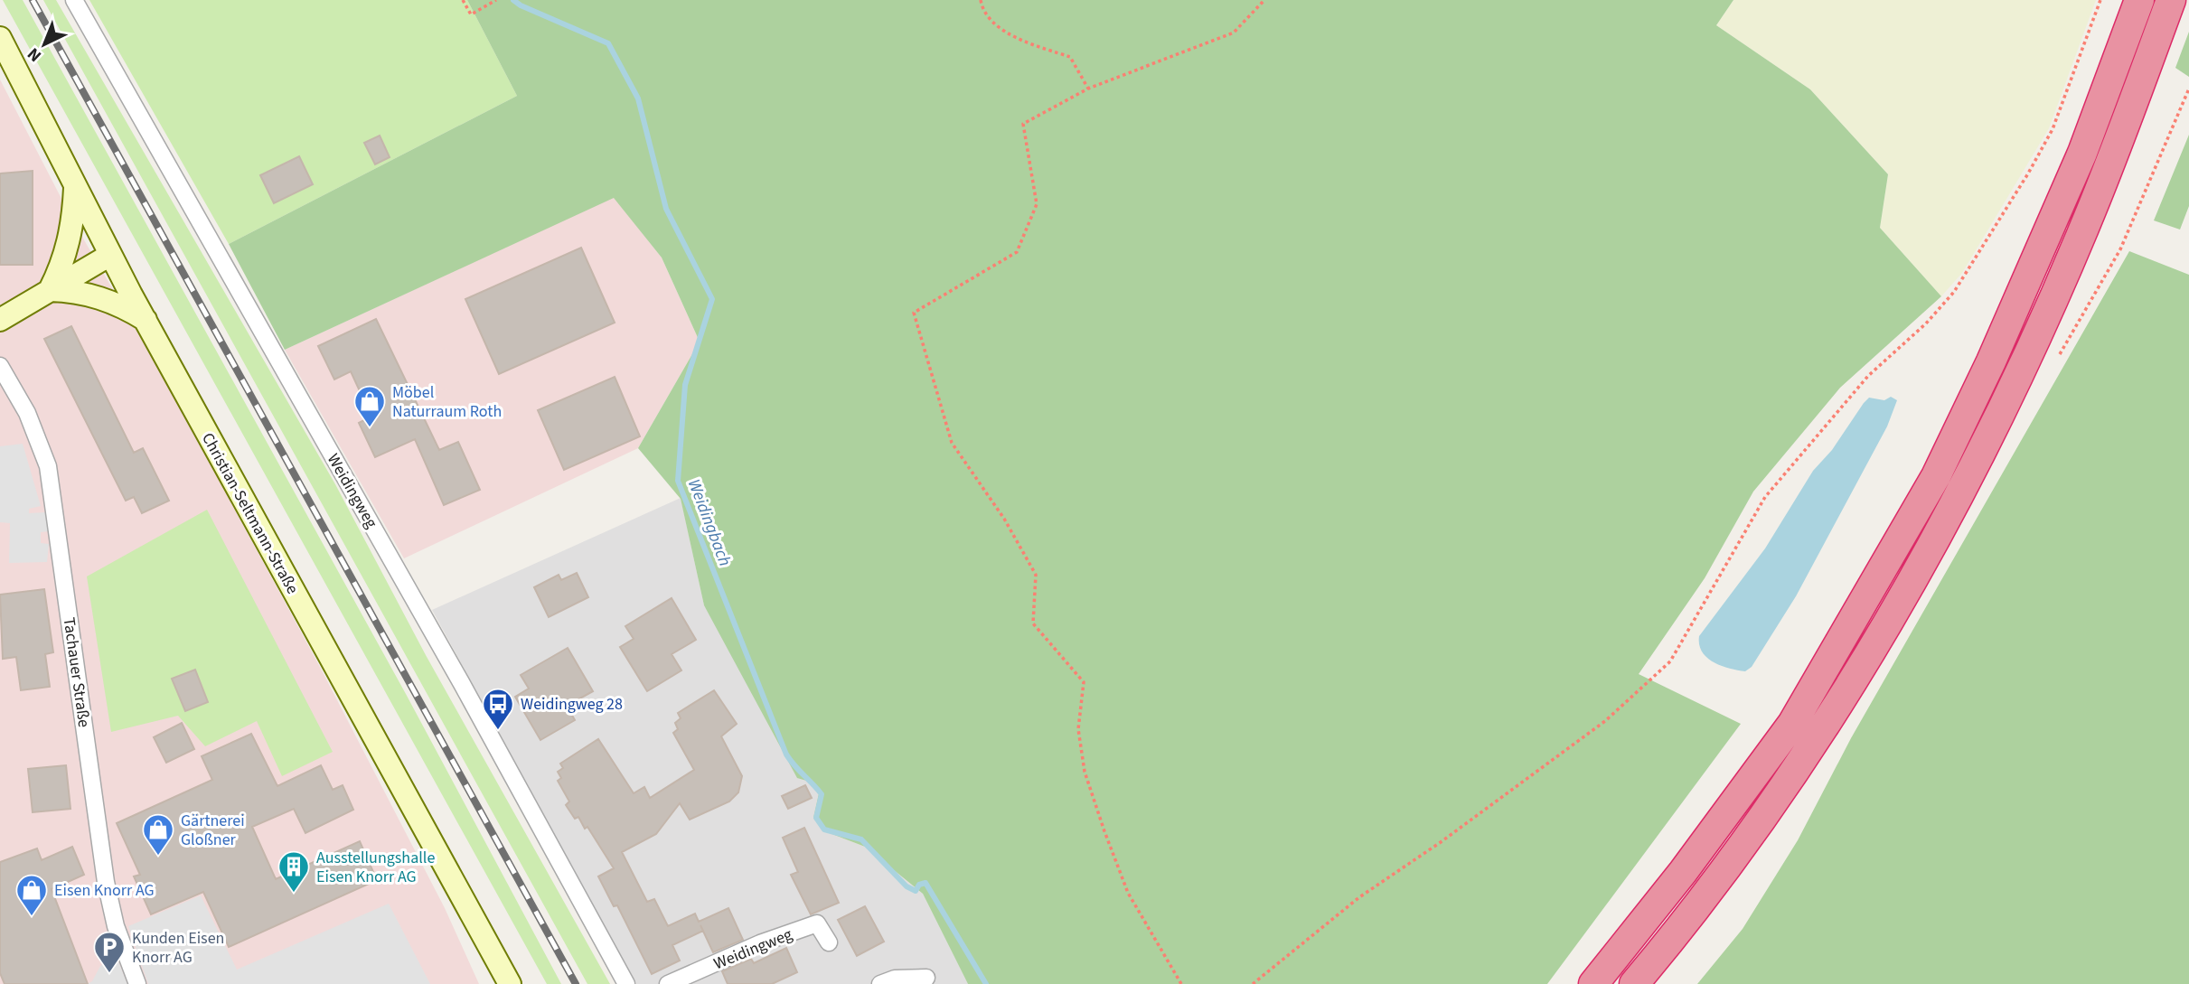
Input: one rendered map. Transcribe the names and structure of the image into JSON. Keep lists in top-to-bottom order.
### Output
{
  "streets": {
    "main road": ["Christian-Seltmann-Straße"],
    "street": ["Weidingweg", "Tachauer Straße"]
  },
  "water": ["Weidingbach"],
  "places": {
    "shop": ["Möbel Naturraum Roth", "Gärtnerei Gloßner", "Eisen Knorr AG"],
    "bus stop": ["Weidingweg 28"],
    "building": ["Ausstellungshalle Eisen Knorr AG"],
    "parking": ["Kunden Eisen Knorr AG"]
  },
  "north": "bottom left"
}
